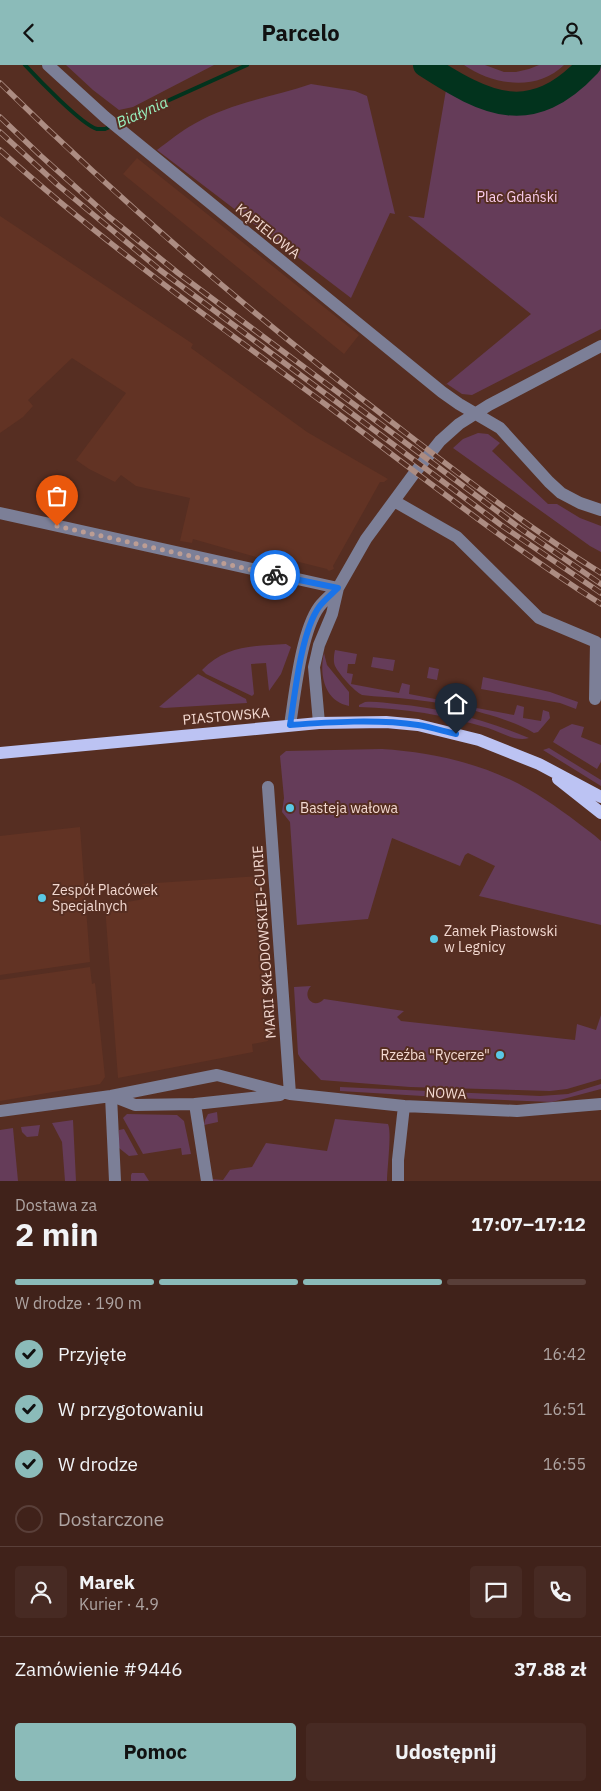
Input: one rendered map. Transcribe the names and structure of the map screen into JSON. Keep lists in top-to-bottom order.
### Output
{
  "streets": {
    "main road": ["PIASTOWSKA"],
    "street": ["KĄPIELOWA", "MARII SKŁODOWSKIEJ-CURIE", "NOWA"]
  },
  "crossings": [
    ["MARII SKŁODOWSKIEJ-CURIE", "NOWA"]
  ],
  "water": ["Białynia"],
  "parks": ["Plac Gdański"],
  "places": [
    "Basteja wałowa",
    "Zespół Placówek Specjalnych",
    "Zamek Piastowski w Legnicy",
    "Rzeźba \"Rycerze\""
  ],
  "page": {
    "header": "Parcelo",
    "heading": ["2 min", "Dostawa za", "17:07–17:12"],
    "panel": [
      "Marek",
      "Kurier · 4.9",
      "Zamówienie #9446",
      "37.88 zł"
    ],
    "bar": "W drodze · 190 m",
    "list": [
      ["Przyjęte", "16:42"],
      ["W przygotowaniu", "16:51"],
      ["W drodze", "16:55"],
      "Dostarczone"
    ],
    "buttons": ["Pomoc", "Udostępnij"]
  }
}
